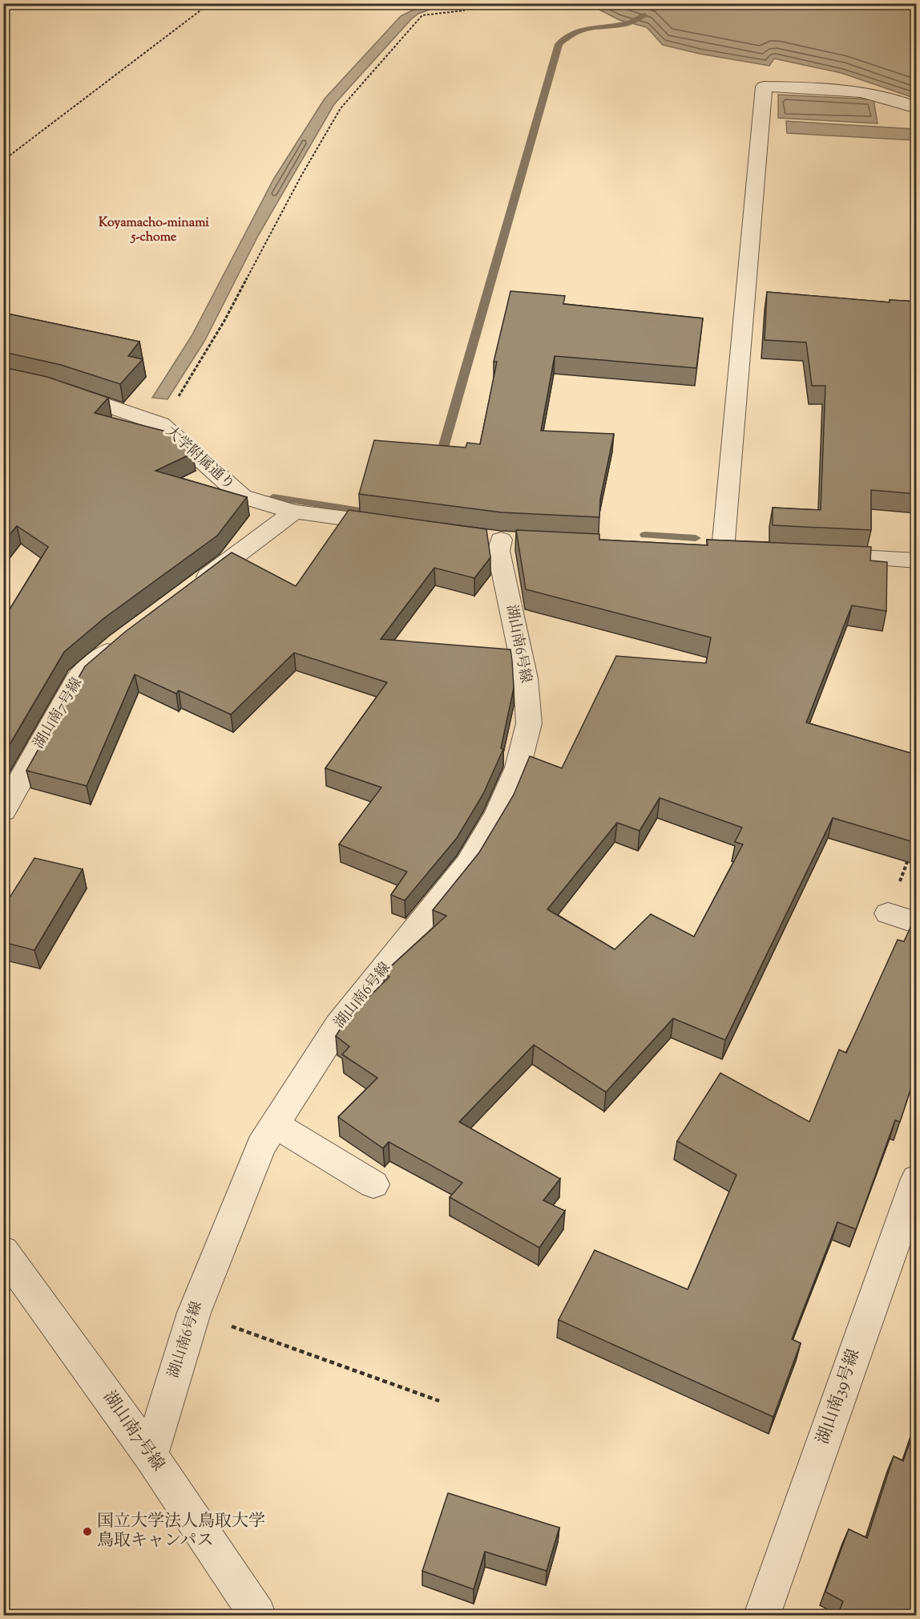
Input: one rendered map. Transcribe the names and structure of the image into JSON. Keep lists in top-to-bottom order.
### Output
{
  "streets": {
    "street": [
      "大学附属通り",
      "湖山南6号線",
      "湖山南7号線",
      "湖山南39号線"
    ]
  },
  "crossings": [
    ["湖山南6号線", "湖山南7号線"]
  ],
  "districts": ["Koyamacho-minami 5-chome"],
  "places": ["国立大学法人鳥取大学 鳥取キャンパス"]
}
